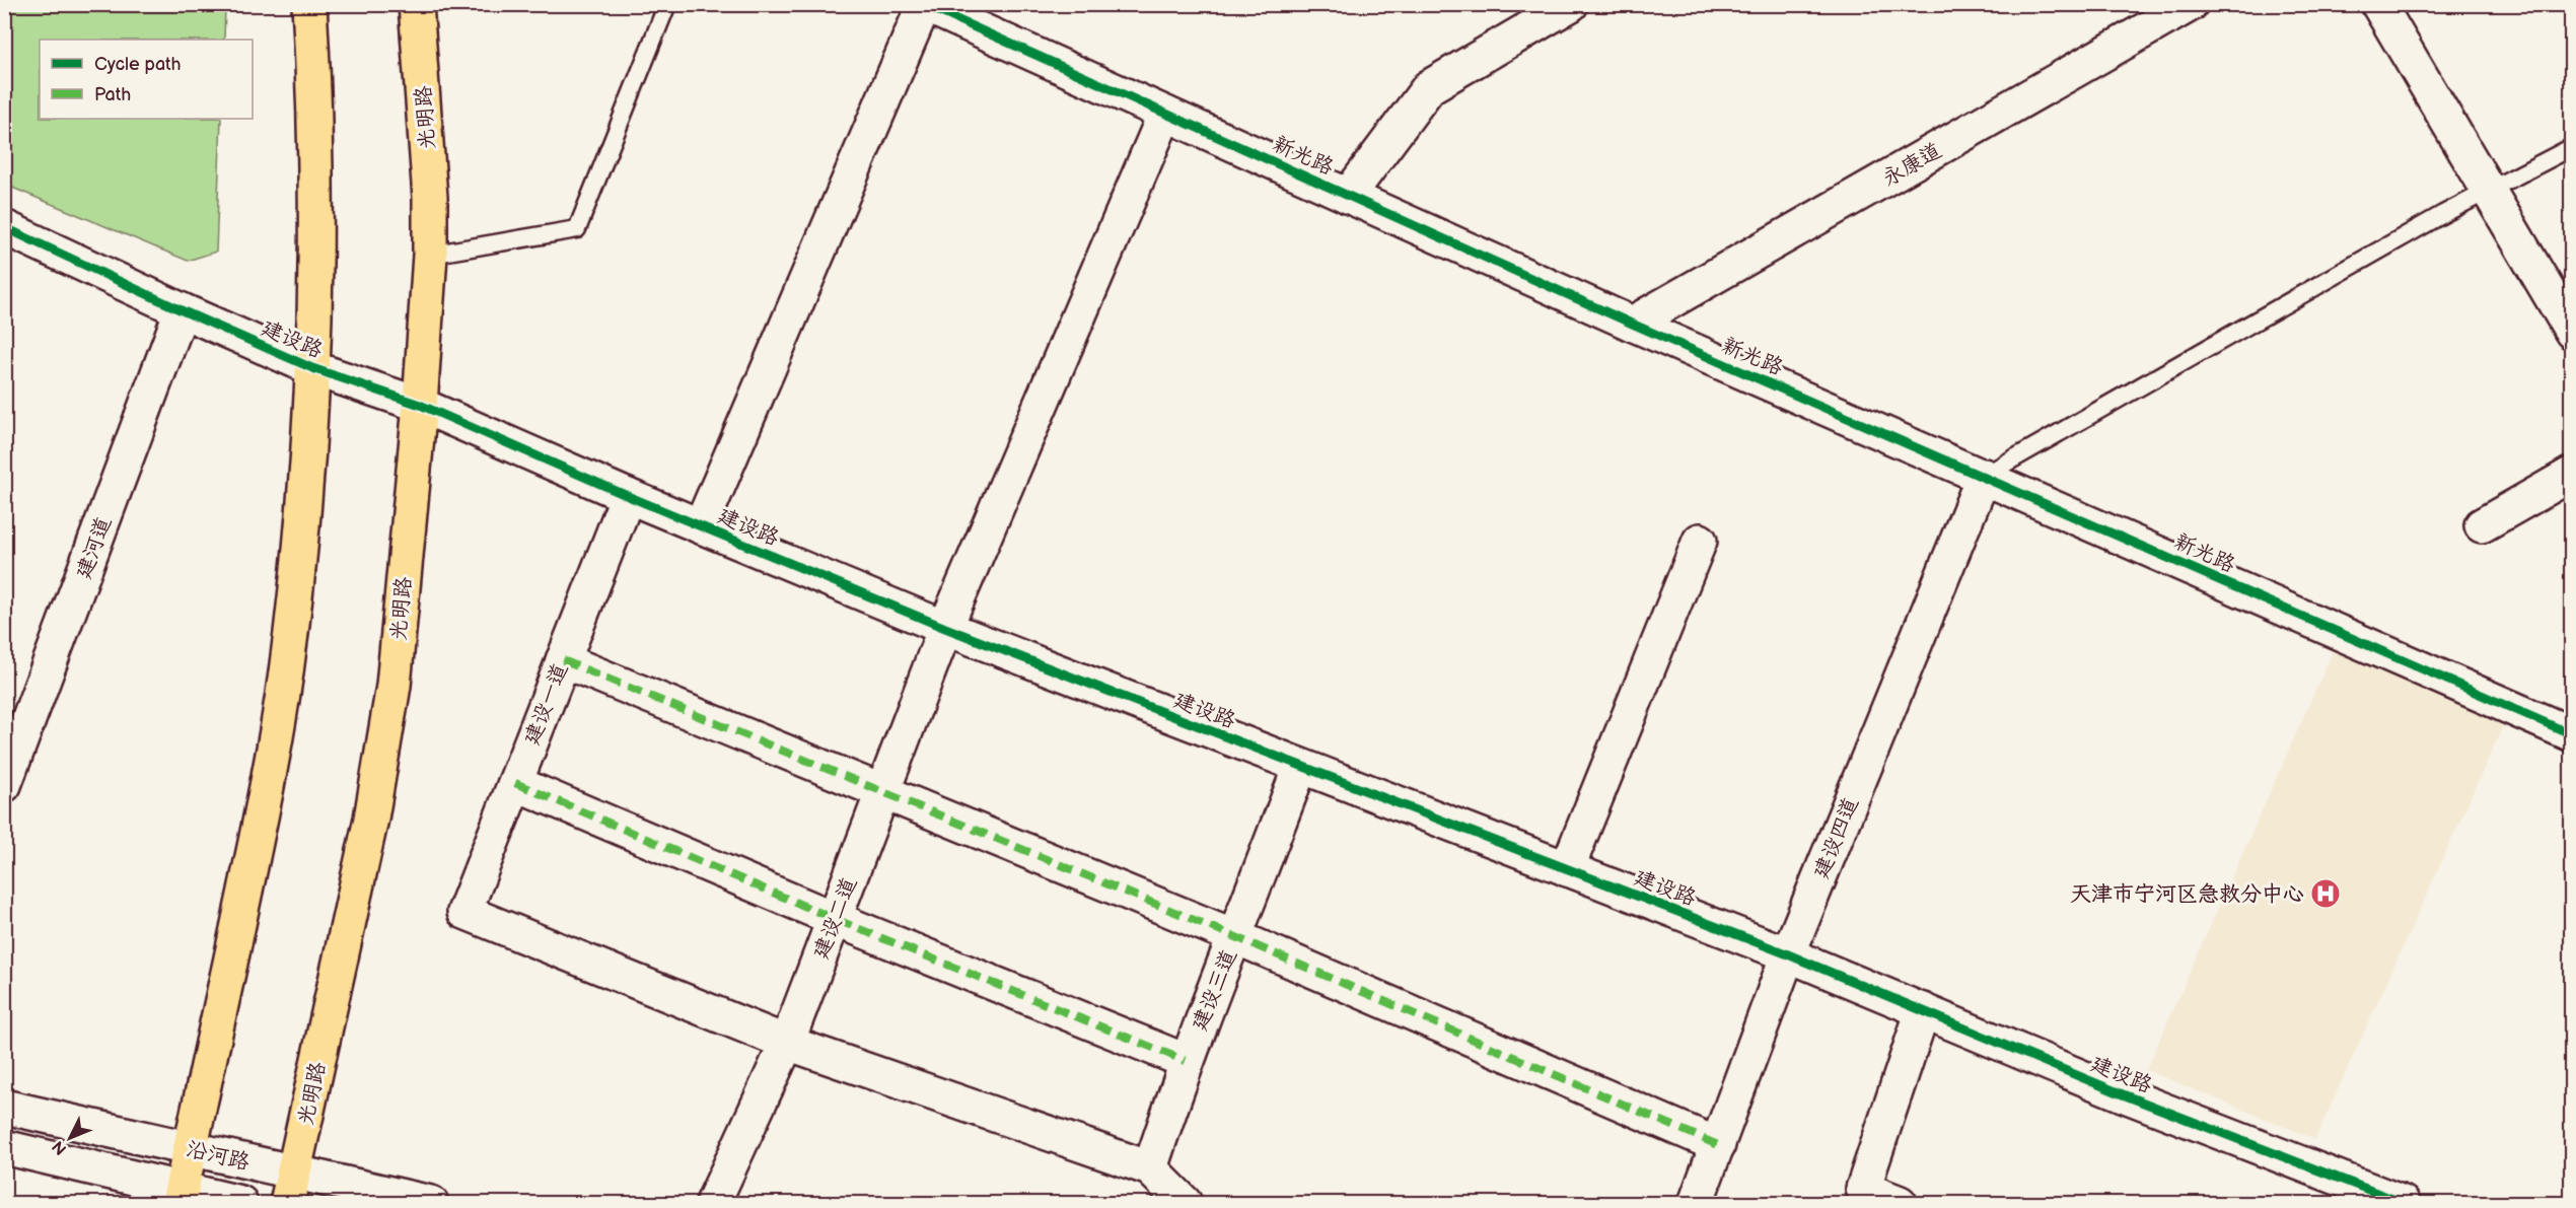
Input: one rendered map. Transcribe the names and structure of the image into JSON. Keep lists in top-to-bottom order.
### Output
{
  "streets": {
    "main road": ["光明路"],
    "street": [
      "新光路",
      "永康道",
      "建设路",
      "建河道",
      "建设一道",
      "建设四道",
      "建设二道",
      "建设三道",
      "沿河路"
    ]
  },
  "crossings": [
    ["光明路", "建设路"],
    ["光明路", "沿河路"],
    ["新光路", "永康道"],
    ["新光路", "建设四道"],
    ["新光路", "建设二道"],
    ["建设路", "建河道"],
    ["建设路", "建设一道"],
    ["建设路", "建设四道"],
    ["建设路", "建设二道"],
    ["建设路", "建设三道"],
    ["建设一道", "建设二道"]
  ],
  "places": {
    "hospital": ["天津市宁河区急救分中心"]
  },
  "legend": ["Cycle path", "Path"],
  "north": "bottom left"
}
